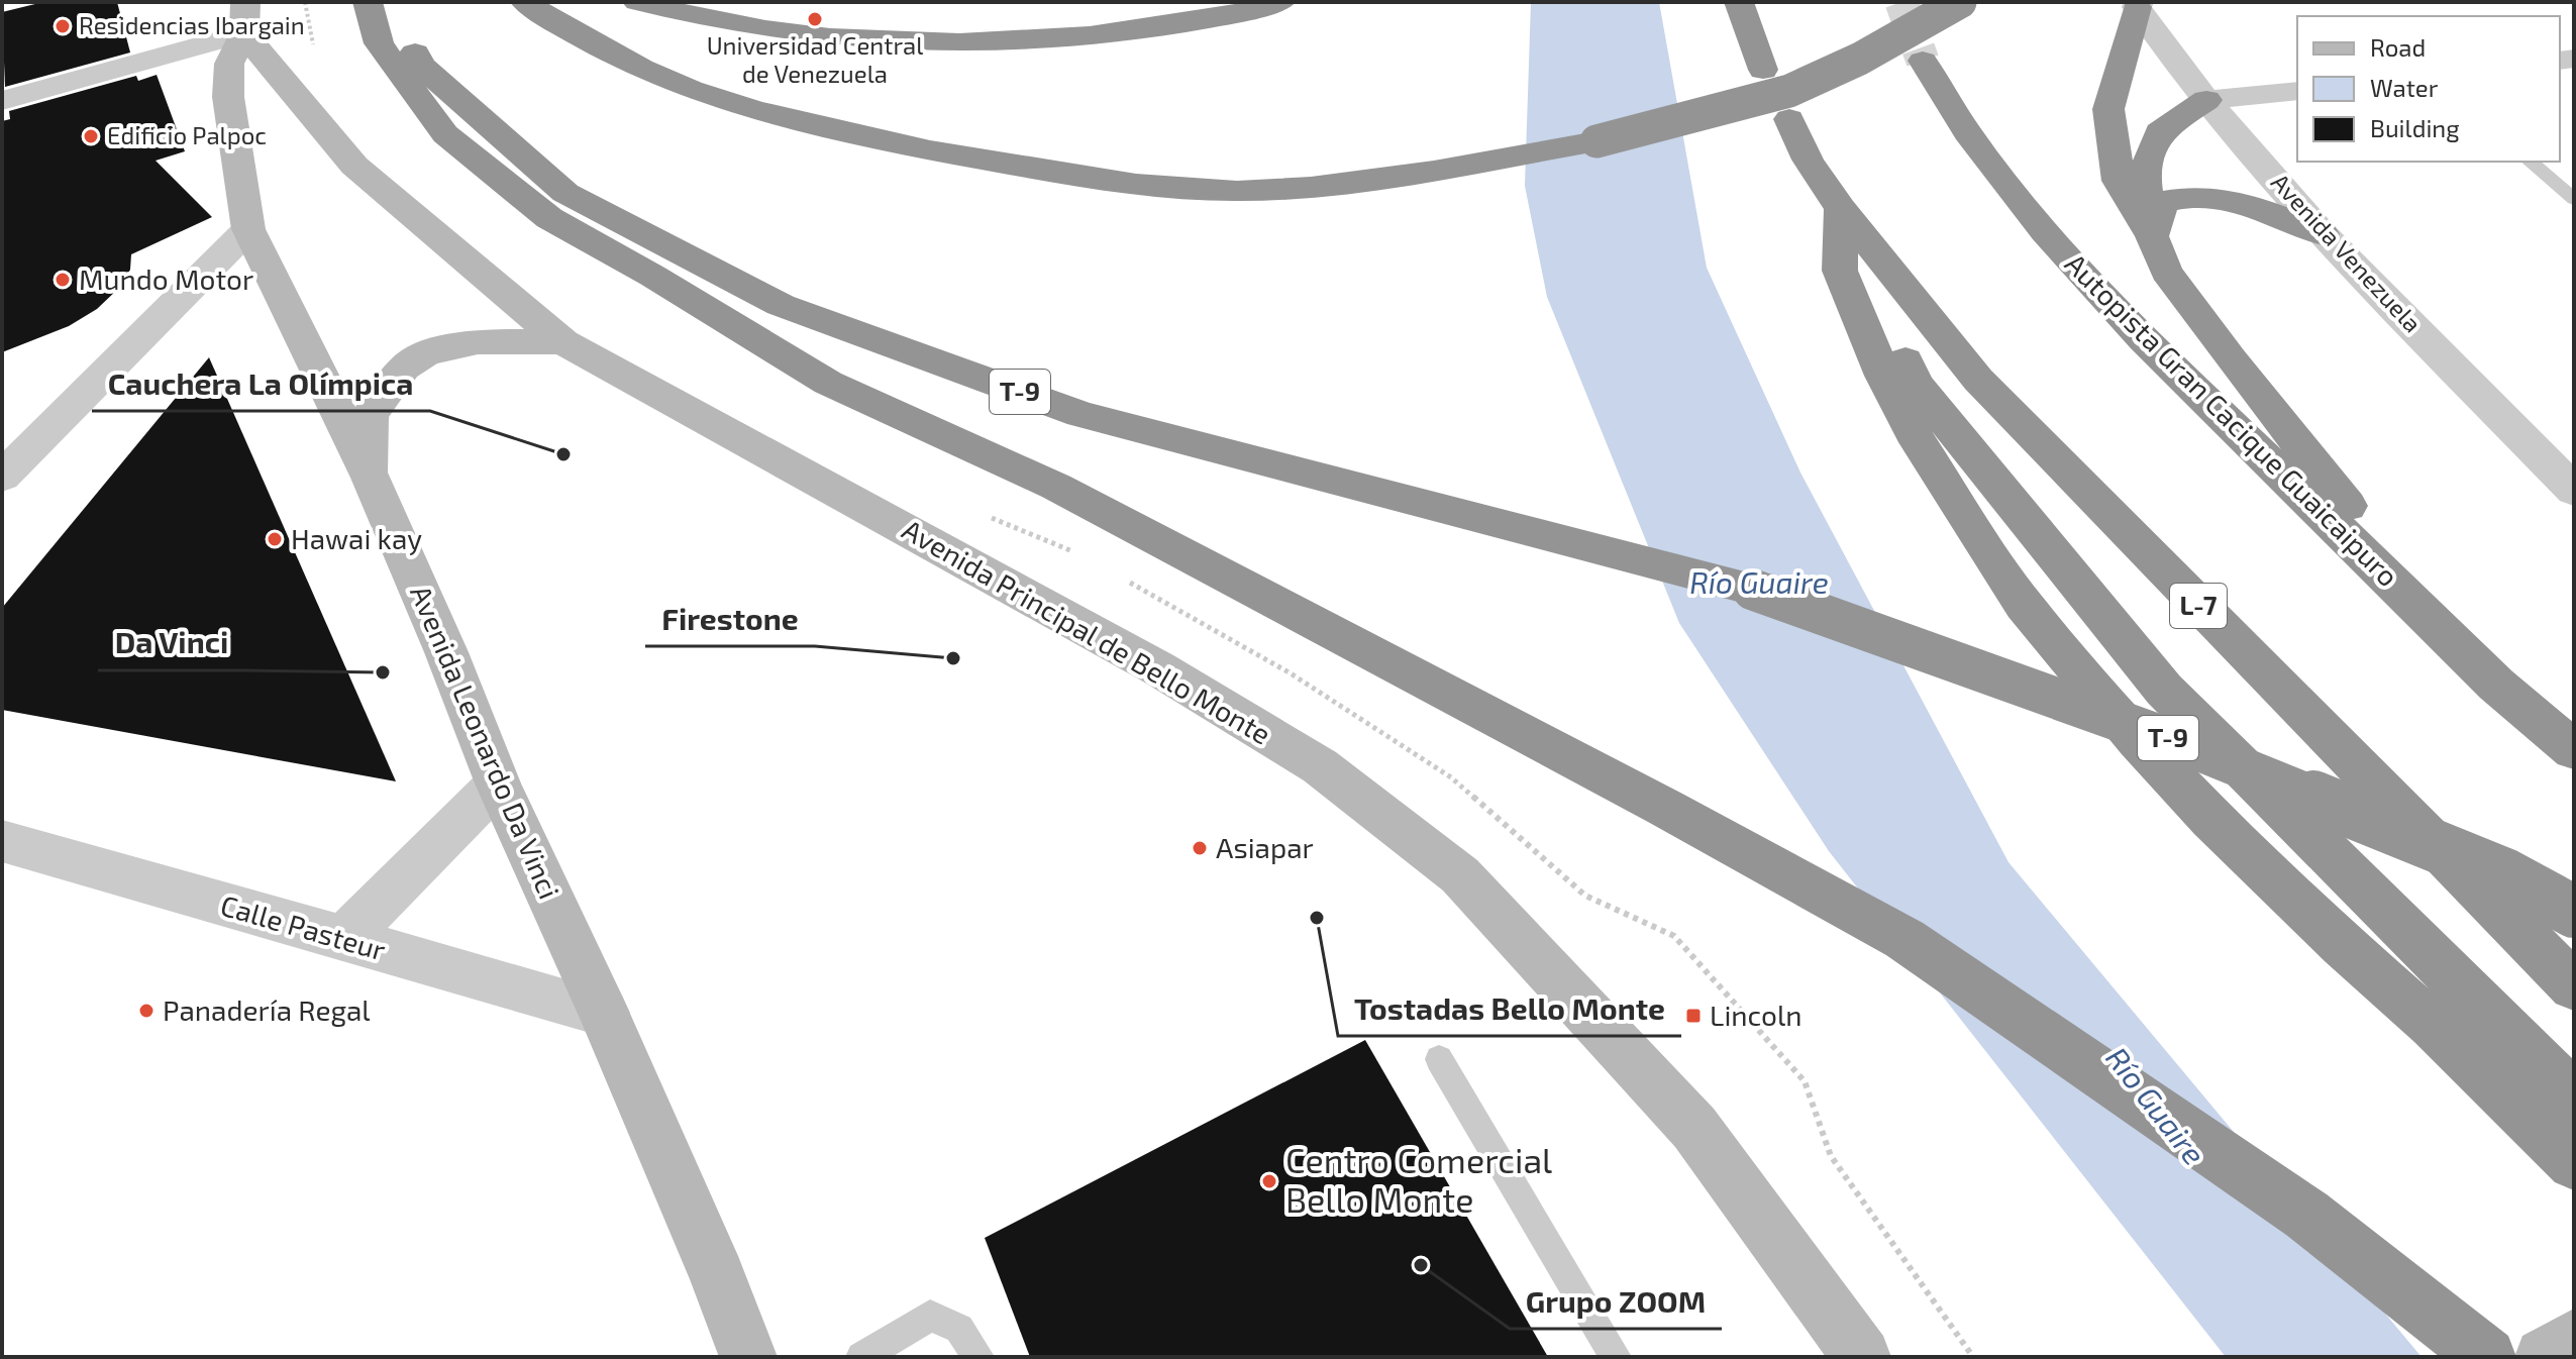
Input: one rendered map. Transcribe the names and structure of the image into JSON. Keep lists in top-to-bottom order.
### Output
{
  "streets": {
    "highway": ["T-9", "Autopista Gran Cacique Guaicaipuro", "L-7"],
    "street": [
      "Avenida Venezuela",
      "Avenida Principal de Bello Monte",
      "Avenida Leonardo Da Vinci",
      "Calle Pasteur"
    ]
  },
  "crossings": [
    ["Avenida Principal de Bello Monte", "Avenida Leonardo Da Vinci"],
    ["Avenida Leonardo Da Vinci", "Calle Pasteur"]
  ],
  "water": ["Río Guaire"],
  "places": {
    "other": [
      "Universidad Central de Venezuela",
      "Residencias Ibargain",
      "Edificio Palpoc",
      "Mundo Motor",
      "Cauchera La Olímpica",
      "Hawai kay",
      "Firestone",
      "Da Vinci",
      "Asiapar",
      "Tostadas Bello Monte",
      "Panadería Regal",
      "Centro Comercial Bello Monte",
      "Grupo ZOOM"
    ],
    "transit": ["Lincoln"]
  },
  "legend": ["Road", "Water", "Building"]
}
